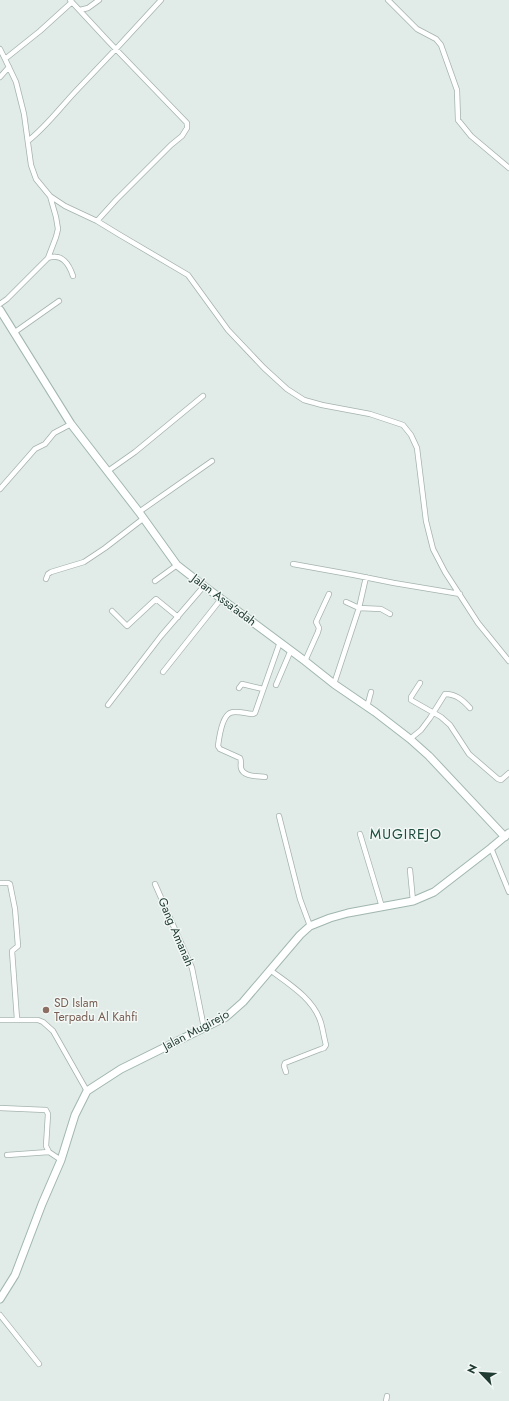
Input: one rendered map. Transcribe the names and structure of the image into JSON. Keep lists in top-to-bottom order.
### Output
{
  "streets": {
    "street": ["Jalan Assa'adah", "Gang Amanah", "Jalan Mugirejo"]
  },
  "crossings": [
    ["Jalan Assa'adah", "Jalan Mugirejo"],
    ["Gang Amanah", "Jalan Mugirejo"]
  ],
  "districts": ["MUGIREJO"],
  "places": ["SD Islam Terpadu Al Kahfi"],
  "north": "top left"
}
